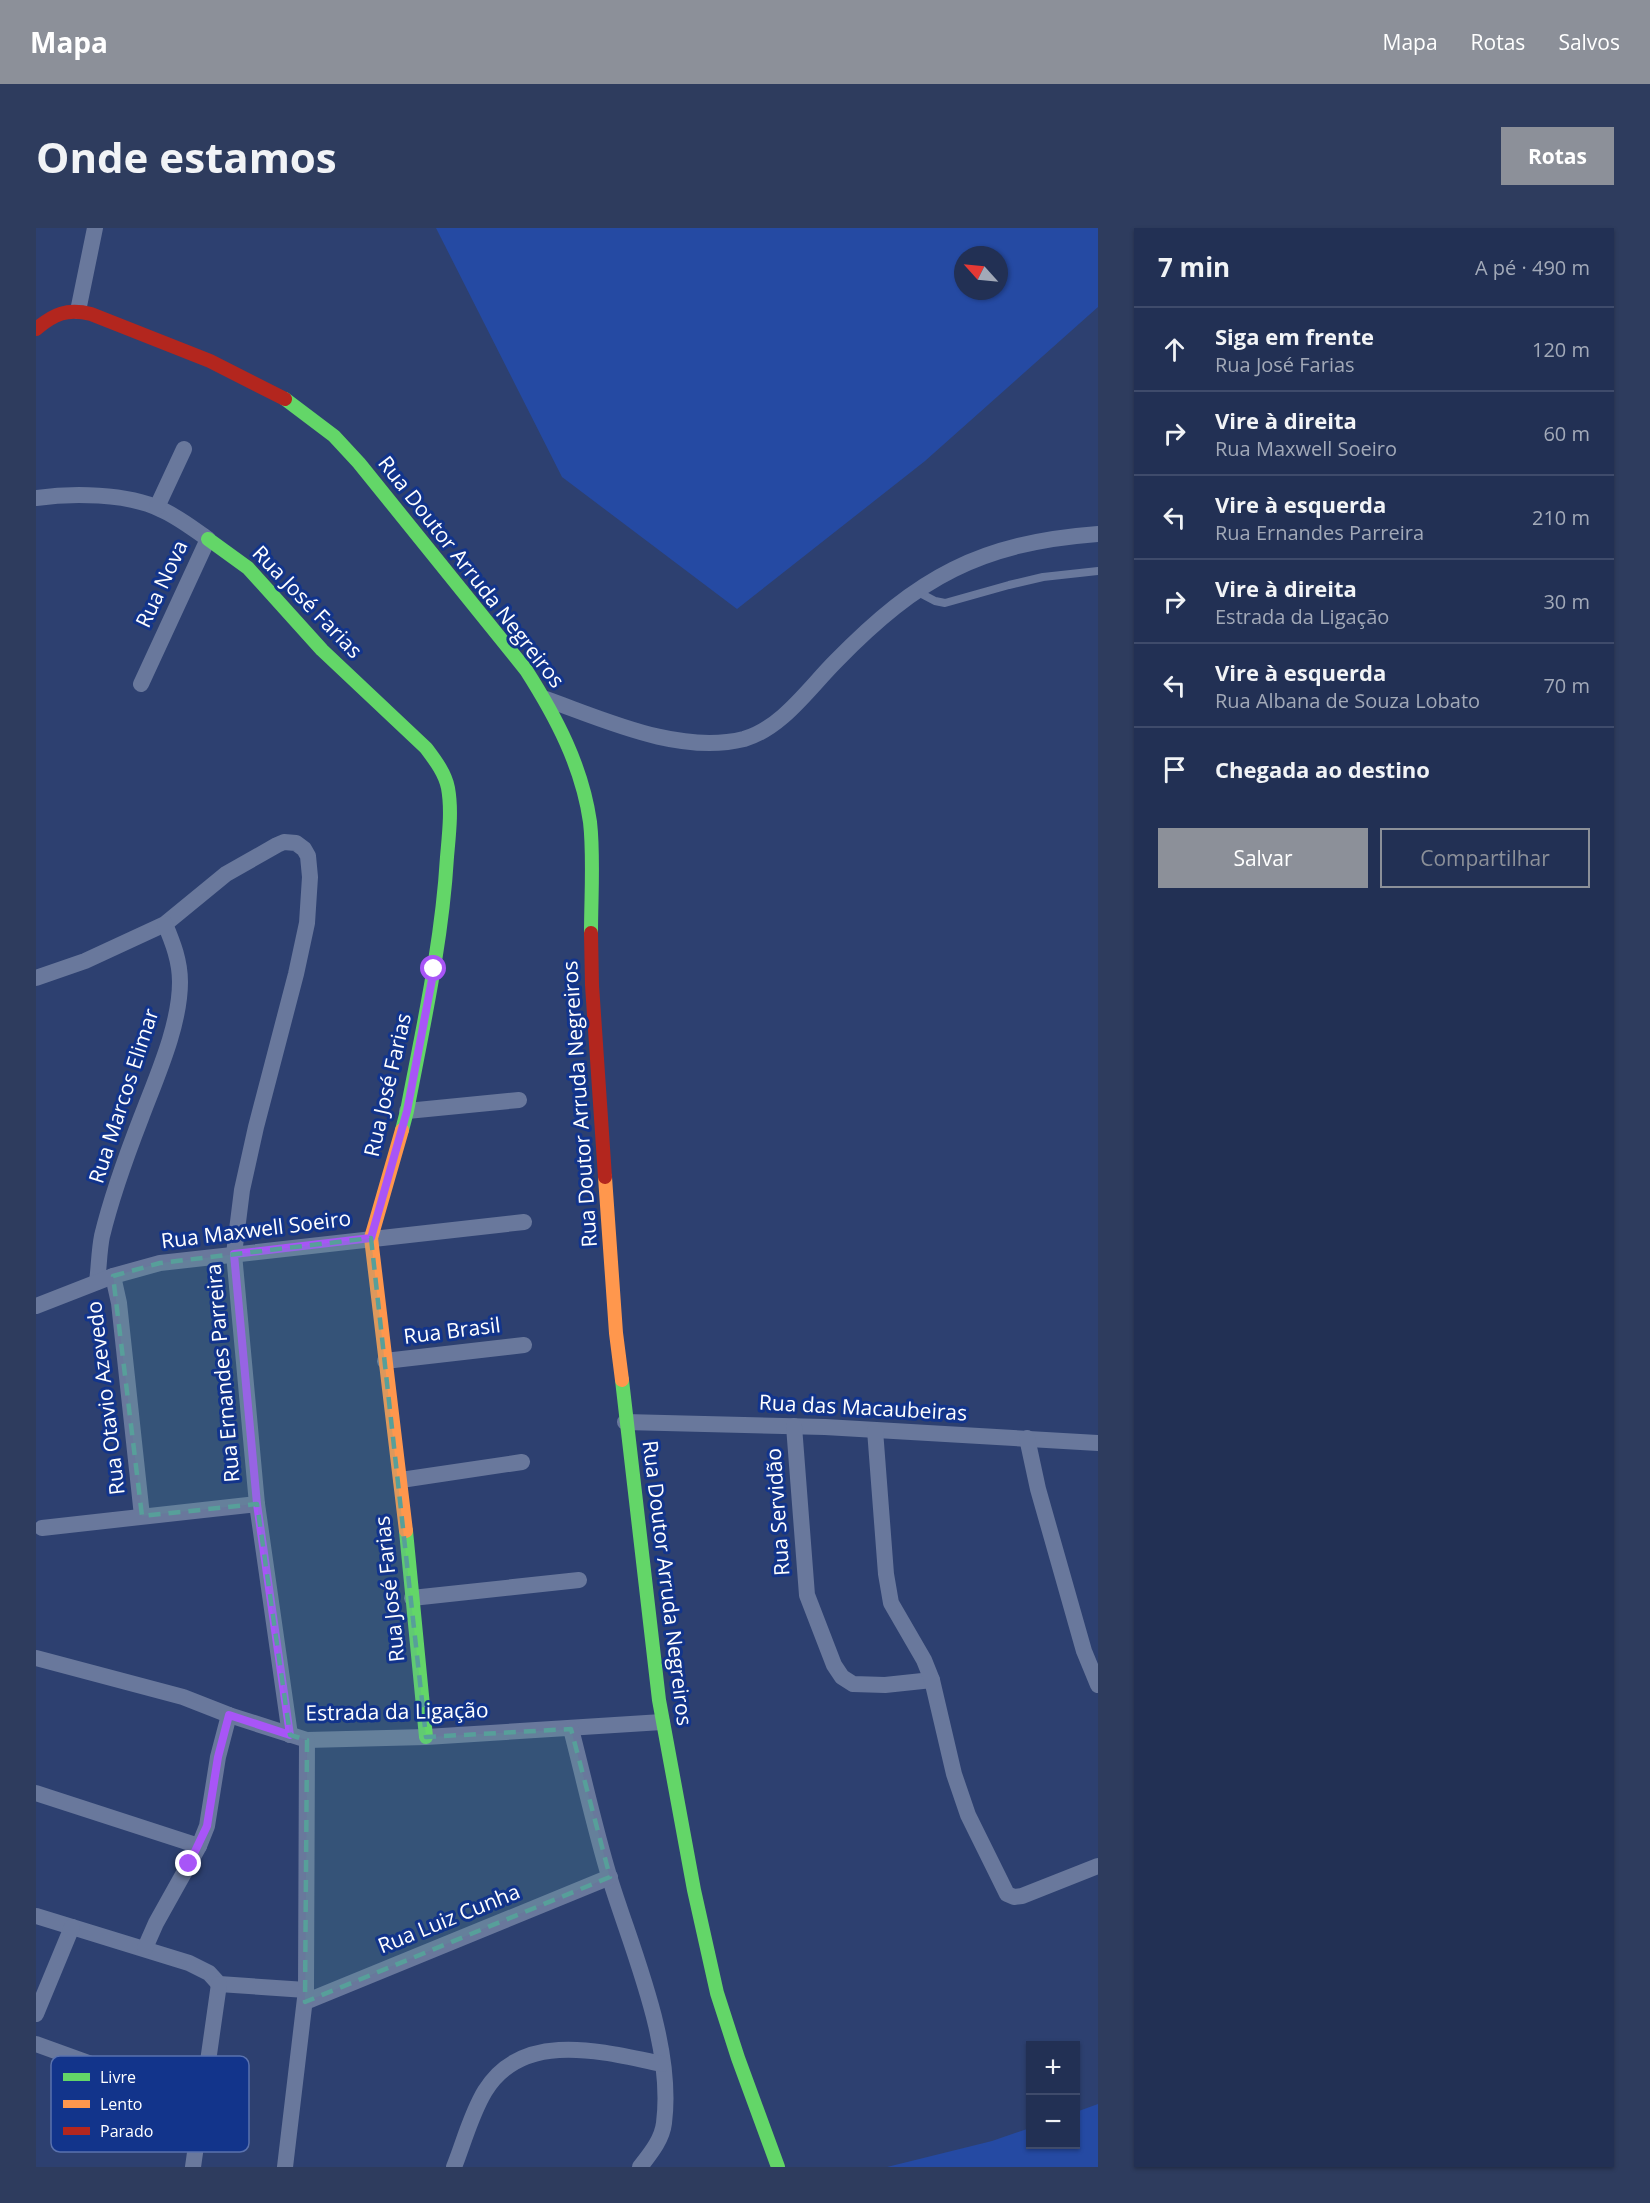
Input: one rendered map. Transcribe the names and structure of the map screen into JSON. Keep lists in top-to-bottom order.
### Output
{
  "streets": {
    "street": [
      "Rua Doutor Arruda Negreiros",
      "Rua Nova",
      "Rua José Farias",
      "Rua Marcos Elimar",
      "Rua Maxwell Soeiro",
      "Rua Brasil",
      "Rua Ernandes Parreira",
      "Rua Otavio Azevedo",
      "Rua das Macaubeiras",
      "Rua Servidão",
      "Estrada da Ligação",
      "Rua Luiz Cunha"
    ]
  },
  "crossings": [
    ["Rua Doutor Arruda Negreiros", "Rua das Macaubeiras"],
    ["Rua Doutor Arruda Negreiros", "Estrada da Ligação"],
    ["Rua Nova", "Rua José Farias"],
    ["Rua José Farias", "Rua Maxwell Soeiro"],
    ["Rua José Farias", "Rua Brasil"],
    ["Rua José Farias", "Estrada da Ligação"],
    ["Rua Marcos Elimar", "Rua Maxwell Soeiro"],
    ["Rua Marcos Elimar", "Rua Ernandes Parreira"],
    ["Rua Marcos Elimar", "Rua Otavio Azevedo"],
    ["Rua Maxwell Soeiro", "Rua Ernandes Parreira"],
    ["Rua Maxwell Soeiro", "Rua Otavio Azevedo"],
    ["Rua Ernandes Parreira", "Estrada da Ligação"],
    ["Rua das Macaubeiras", "Rua Servidão"]
  ],
  "legend": ["Livre", "Lento", "Parado"],
  "north": "top left",
  "page": {
    "header": "Mapa",
    "nav": ["Mapa", "Rotas", "Salvos"],
    "buttons": [
      "Rotas",
      ["Salvar", "Compartilhar"]
    ],
    "title": "Onde estamos",
    "heading": ["7 min", "A pé · 490 m"],
    "list": [
      ["Siga em frente", "Rua José Farias", "120 m"],
      ["Vire à direita", "Rua Maxwell Soeiro", "60 m"],
      ["Vire à esquerda", "Rua Ernandes Parreira", "210 m"],
      ["Vire à direita", "Estrada da Ligação", "30 m"],
      ["Vire à esquerda", "Rua Albana de Souza Lobato", "70 m"],
      "Chegada ao destino"
    ],
    "map_buttons": ["+", "−"]
  }
}
